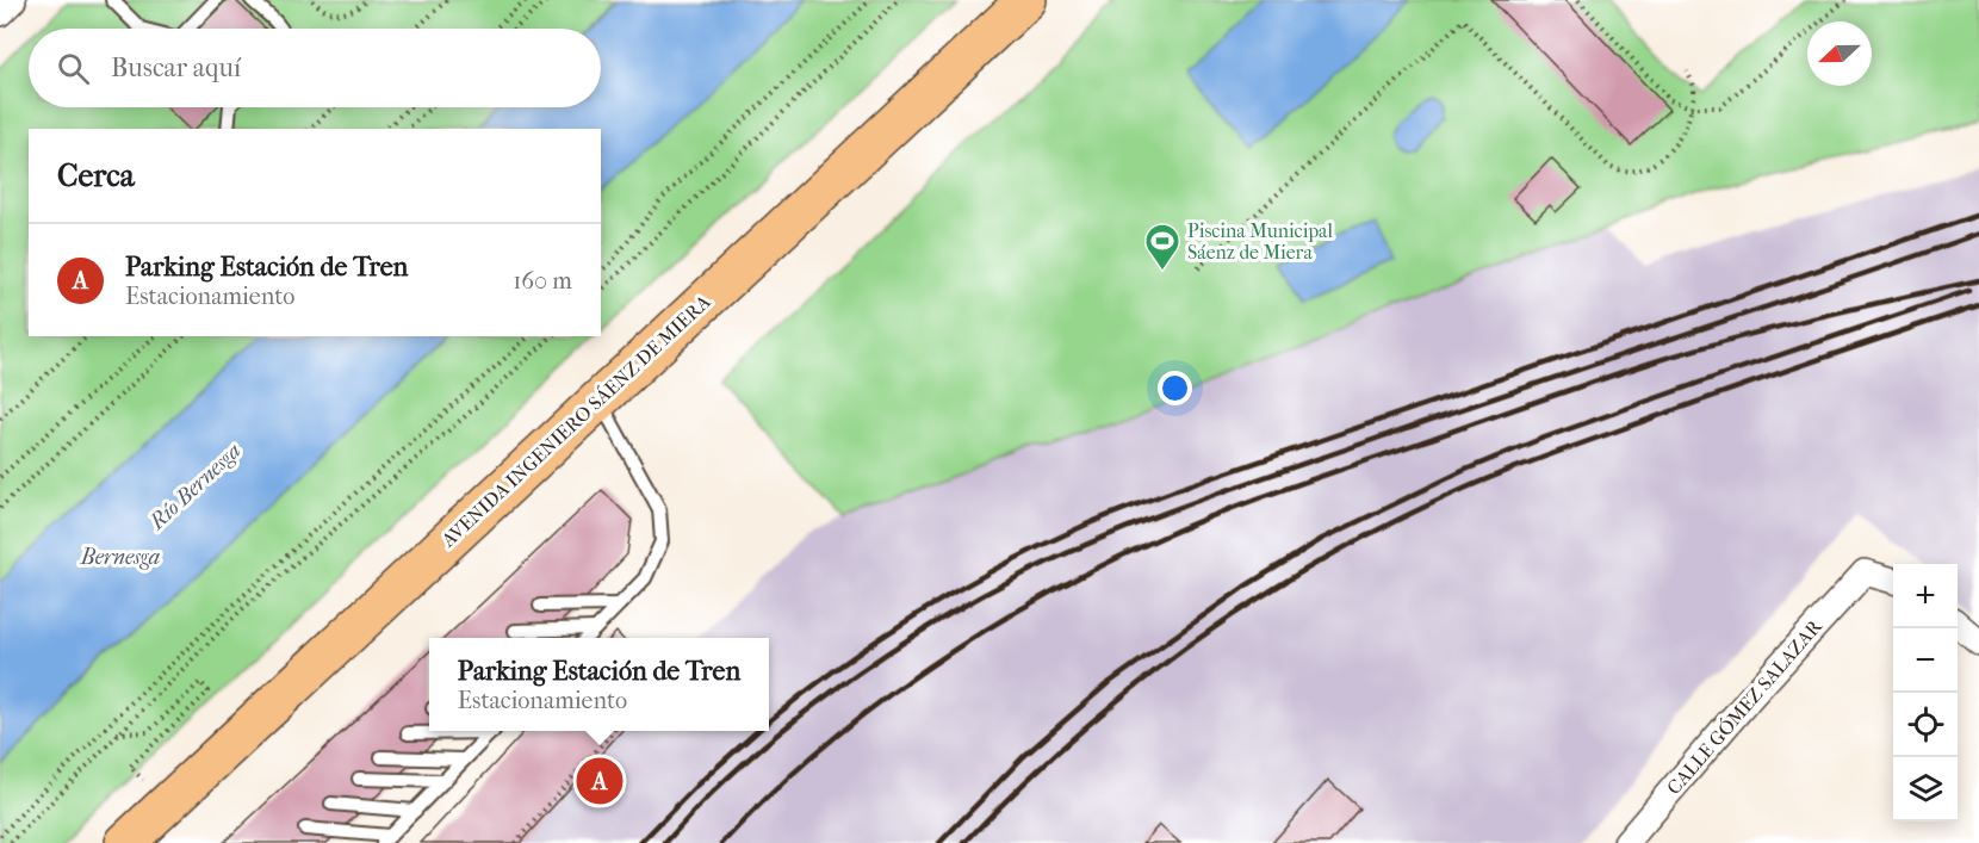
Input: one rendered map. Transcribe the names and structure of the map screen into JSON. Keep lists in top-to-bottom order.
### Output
{
  "streets": {
    "main road": ["AVENIDA INGENIERO SÁENZ DE MIERA"],
    "street": ["CALLE GÓMEZ SALAZAR"]
  },
  "water": ["Río Bernesga", "Bernesga"],
  "places": {
    "sports": ["Piscina Municipal Sáenz de Miera"]
  },
  "north": "left",
  "page": {
    "search": "Buscar aquí",
    "heading": "Cerca",
    "list": [
      {
        "mark": "A",
        "name": "Parking Estación de Tren",
        "note": "Estacionamiento",
        "value": "160 m"
      }
    ],
    "map_buttons": ["+", "−"],
    "popup": ["Parking Estación de Tren", "Estacionamiento"],
    "pins": "A"
  }
}
